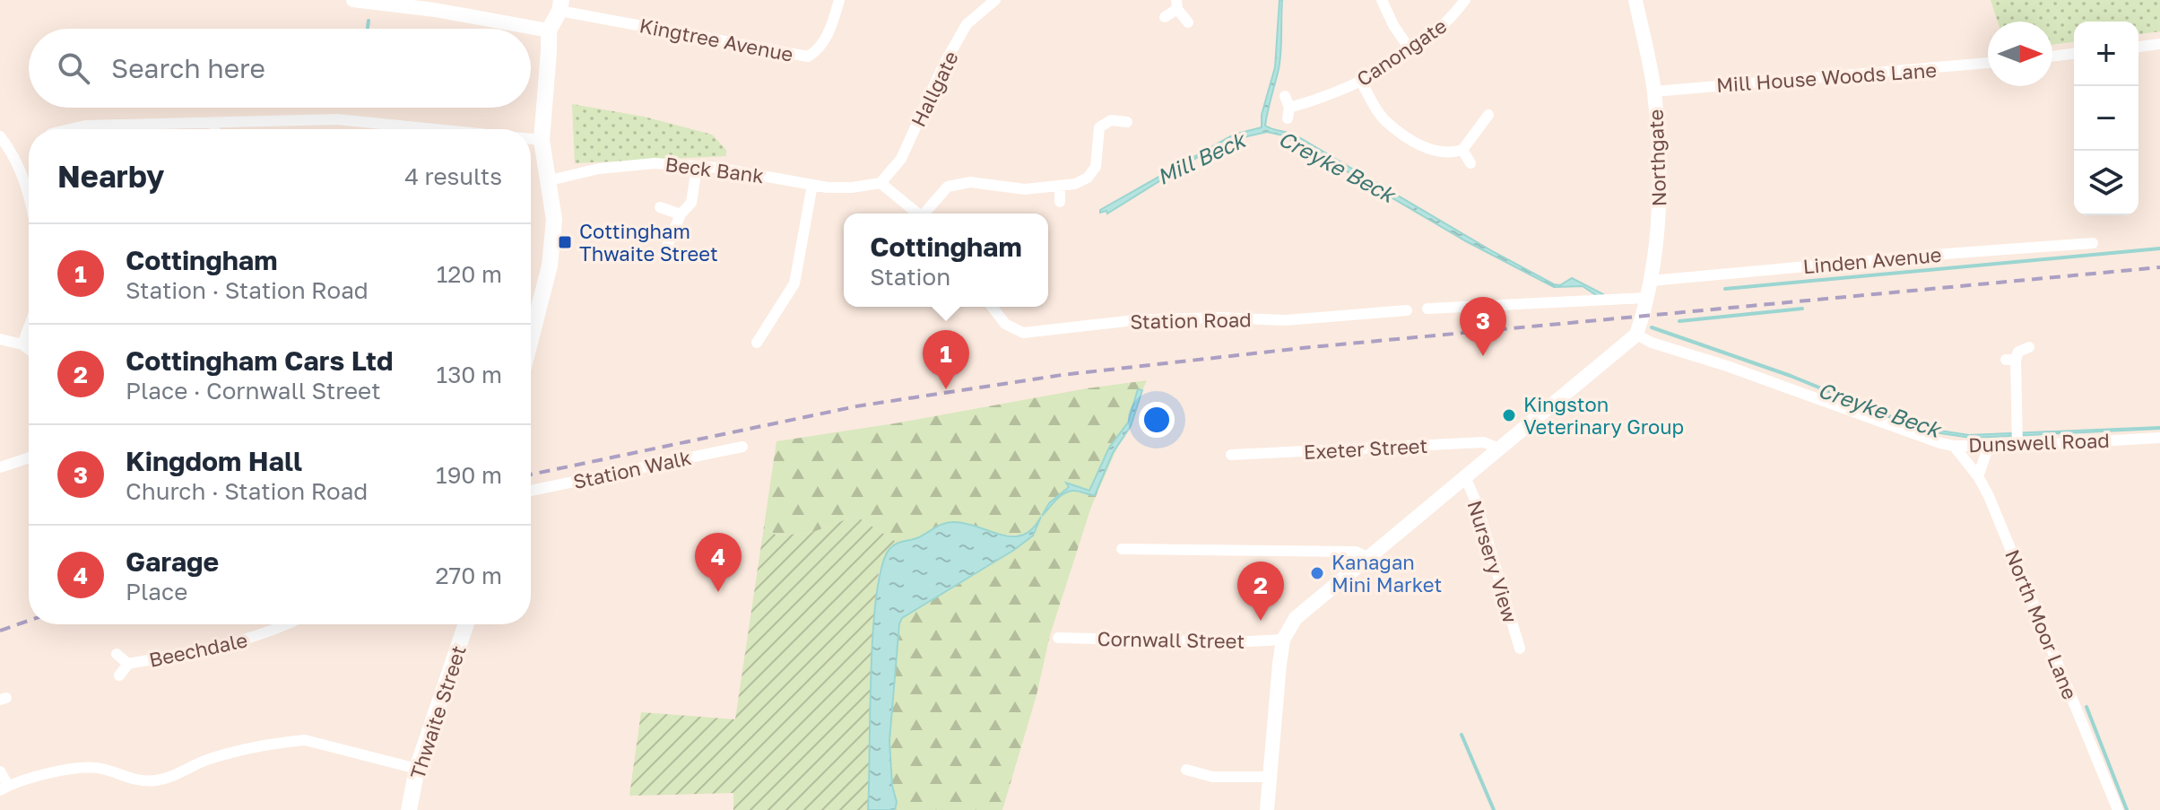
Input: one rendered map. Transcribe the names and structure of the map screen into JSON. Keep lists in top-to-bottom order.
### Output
{
  "streets": {
    "main road": ["Thwaite Street"],
    "street": [
      "Kingtree Avenue",
      "Canongate",
      "Mill House Woods Lane",
      "Hallgate",
      "Northgate",
      "Beck Bank",
      "Linden Avenue",
      "Station Road",
      "Dunswell Road",
      "Exeter Street",
      "Station Walk",
      "Nursery View",
      "North Moor Lane",
      "Cornwall Street",
      "Beechdale"
    ]
  },
  "crossings": [
    ["Mill House Woods Lane", "Northgate"],
    ["Hallgate", "Beck Bank"],
    ["Northgate", "Linden Avenue"],
    ["Northgate", "Dunswell Road"],
    ["Dunswell Road", "North Moor Lane"]
  ],
  "water": ["Mill Beck", "Creyke Beck"],
  "places": {
    "transit": ["Cottingham Thwaite Street"],
    "other": ["Kingston Veterinary Group", "Kanagan Mini Market"]
  },
  "north": "right",
  "page": {
    "map_buttons": ["+", "−"],
    "search": "Search here",
    "heading": ["Nearby", "4 results"],
    "popup": ["Cottingham", "Station"],
    "list": [
      {
        "mark": "1",
        "name": "Cottingham",
        "note": "Station · Station Road",
        "value": "120 m"
      },
      {
        "mark": "2",
        "name": "Cottingham Cars Ltd",
        "note": "Place · Cornwall Street",
        "value": "130 m"
      },
      {
        "mark": "3",
        "name": "Kingdom Hall",
        "note": "Church · Station Road",
        "value": "190 m"
      },
      {
        "mark": "4",
        "name": "Garage",
        "note": "Place",
        "value": "270 m"
      }
    ],
    "pins": [
      "3",
      "1",
      "4",
      "2"
    ]
  }
}
